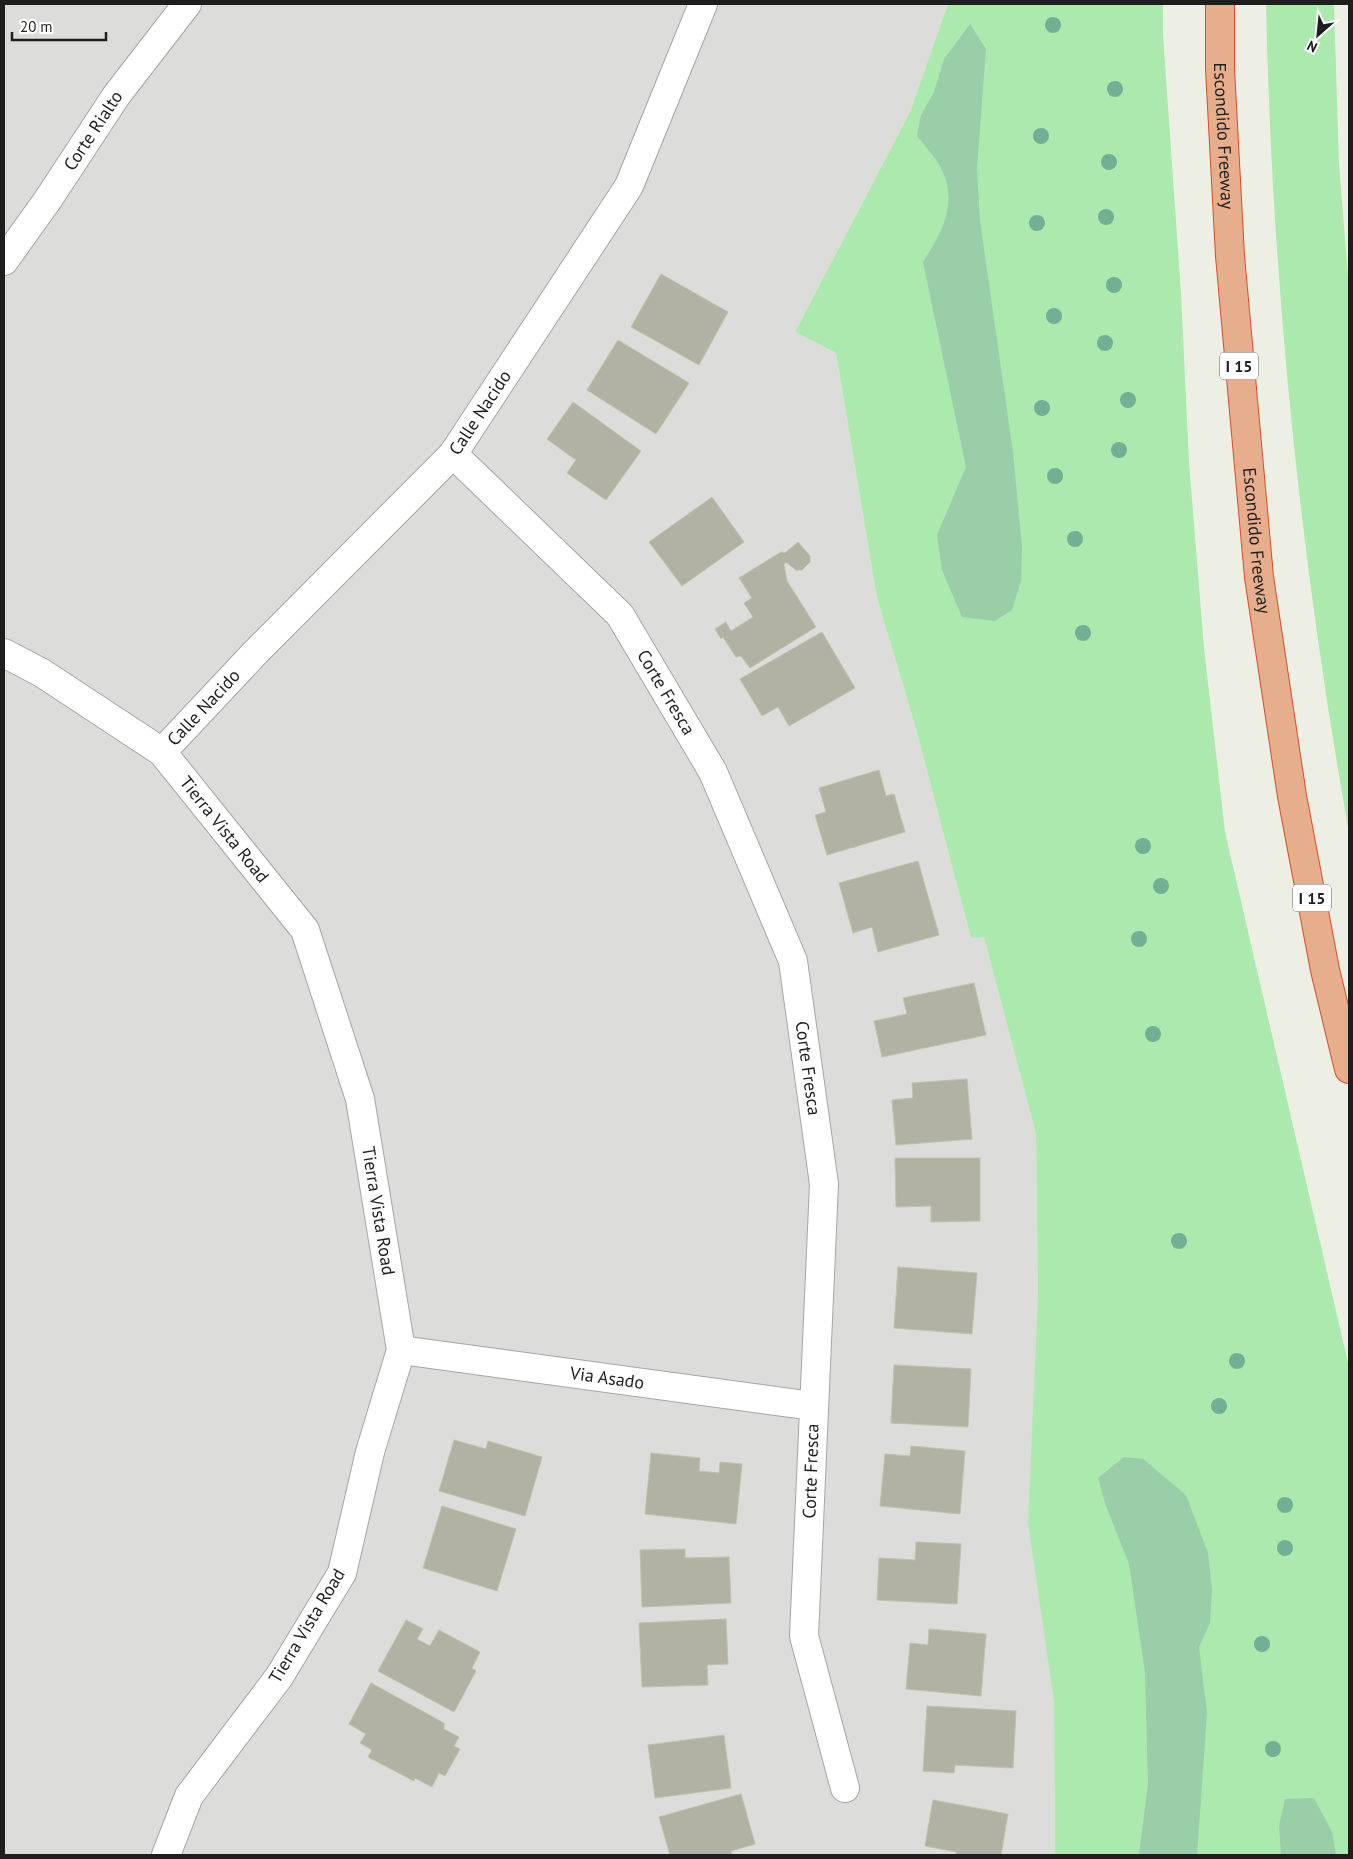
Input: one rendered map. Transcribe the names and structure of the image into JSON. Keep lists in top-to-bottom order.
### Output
{
  "streets": {
    "highway": ["Escondido Freeway", "I 15"],
    "street": [
      "Corte Rialto",
      "Calle Nacido",
      "Corte Fresca",
      "Tierra Vista Road",
      "Via Asado"
    ]
  },
  "crossings": [
    ["Calle Nacido", "Corte Fresca"],
    ["Calle Nacido", "Tierra Vista Road"],
    ["Corte Fresca", "Via Asado"],
    ["Tierra Vista Road", "Via Asado"]
  ],
  "scale_bar": "20 m",
  "north": "bottom left"
}
